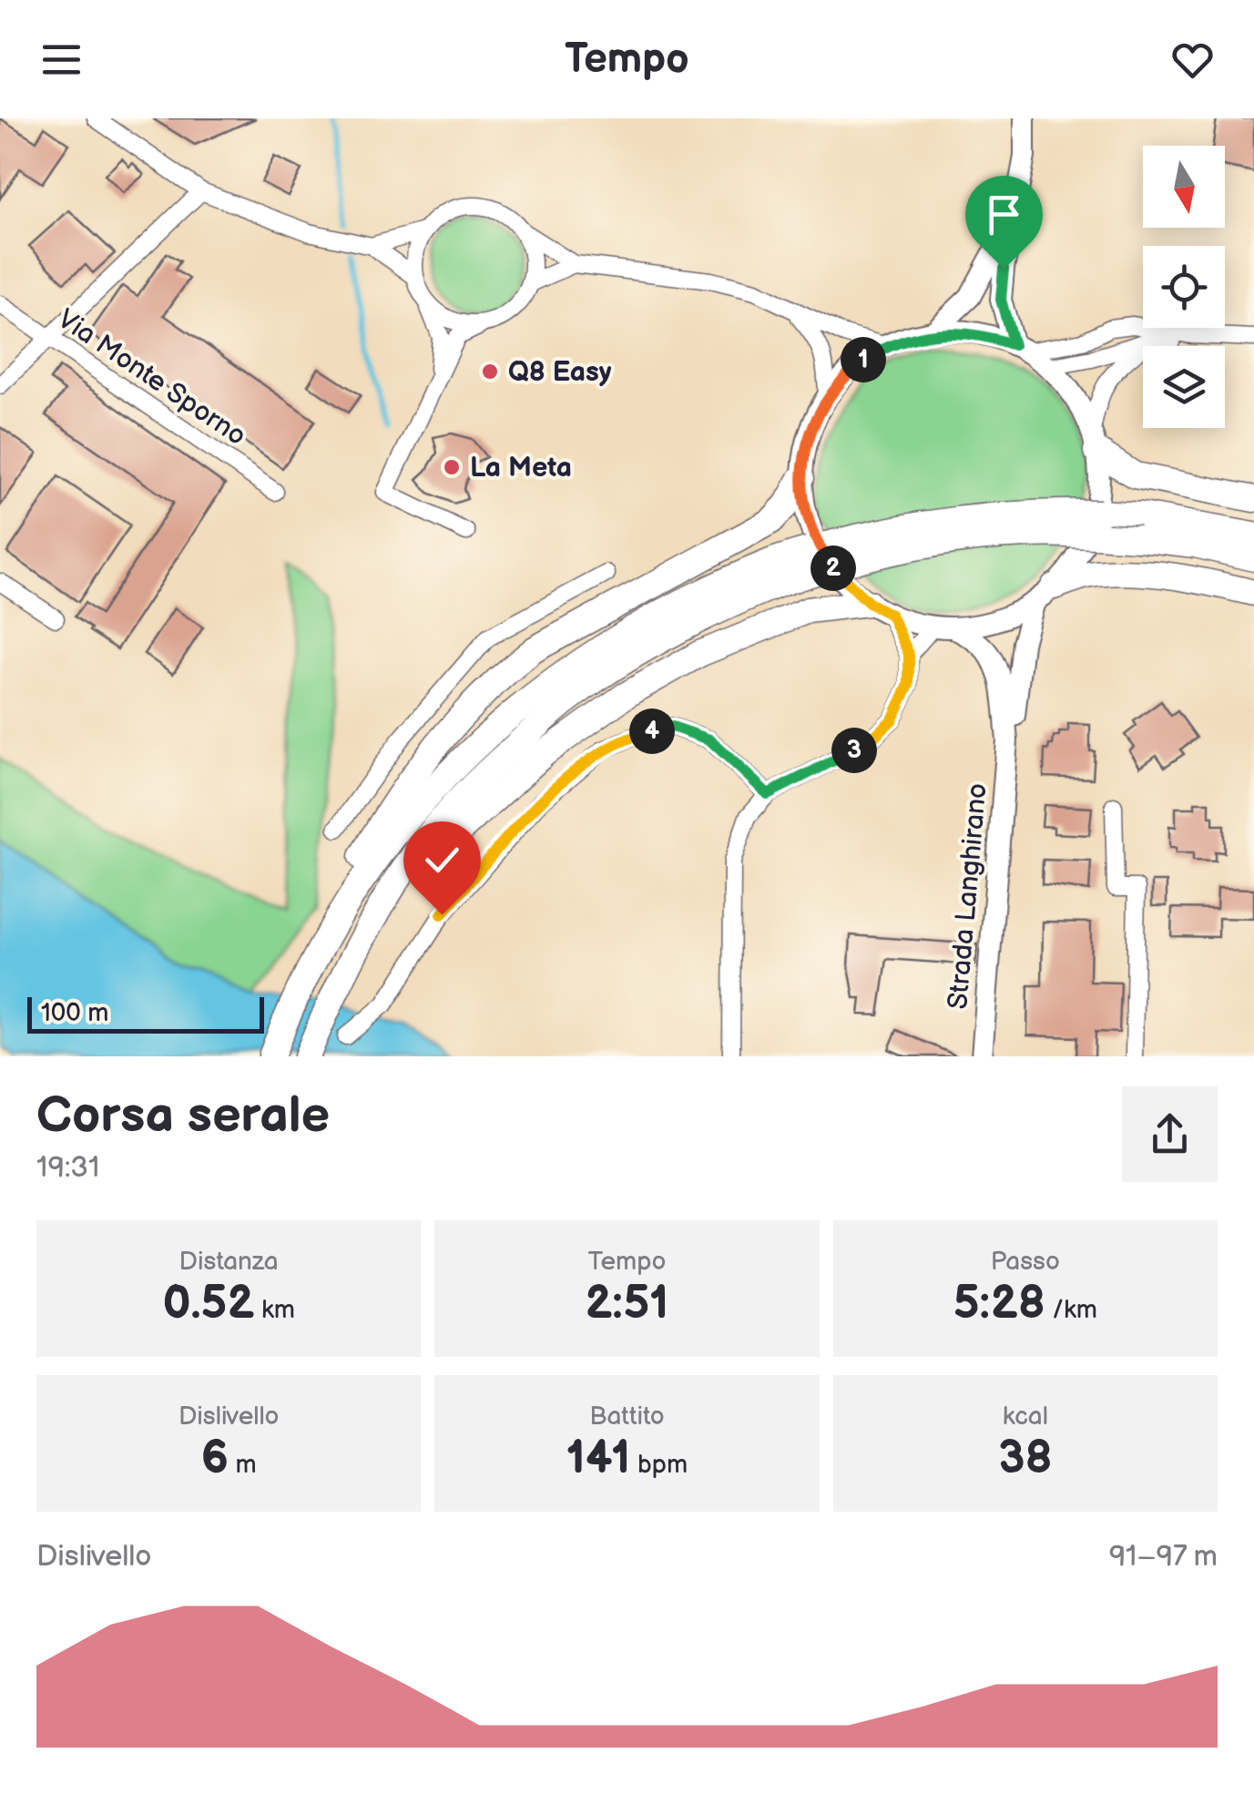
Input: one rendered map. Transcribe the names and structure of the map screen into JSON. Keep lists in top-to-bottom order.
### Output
{
  "streets": {
    "main road": ["Strada Langhirano"],
    "street": ["Via Monte Sporno"]
  },
  "places": ["Q8 Easy", "La Meta"],
  "scale_bar": "100 m",
  "north": "bottom",
  "page": {
    "header": "Tempo",
    "pins": [
      "1",
      "2",
      "4",
      "3"
    ],
    "scale": "100 m",
    "heading": ["Corsa serale", "19:31"],
    "stats": [
      ["Distanza", "0.52 km"],
      ["Tempo", "2:51"],
      ["Passo", "5:28 /km"],
      ["Dislivello", "6 m"],
      ["Battito", "141 bpm"],
      ["kcal", "38"]
    ],
    "chart": ["Dislivello", "91–97 m"]
  }
}
